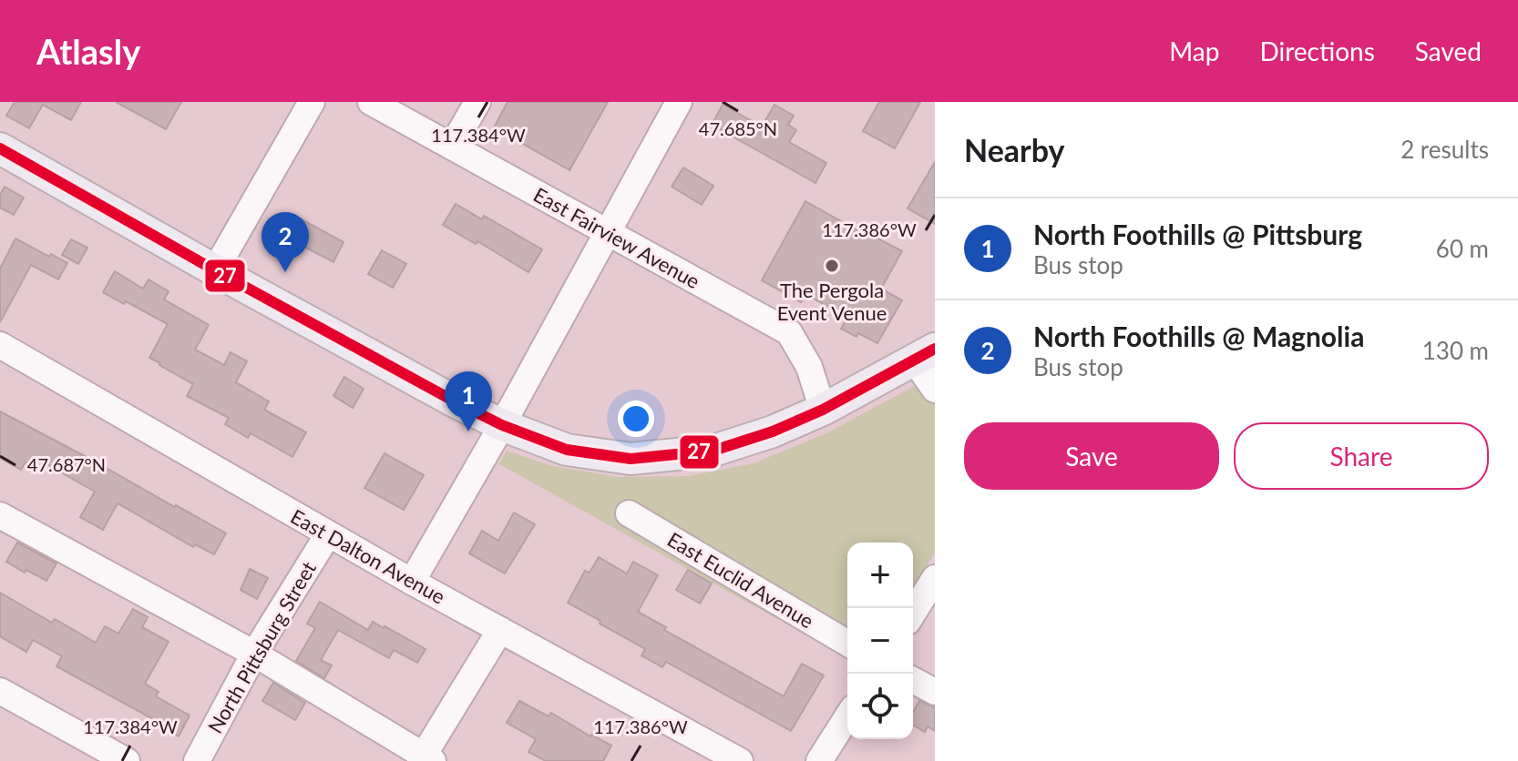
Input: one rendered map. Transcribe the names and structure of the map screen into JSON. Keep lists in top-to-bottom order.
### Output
{
  "streets": {
    "street": [
      "East Fairview Avenue",
      "East Dalton Avenue",
      "East Euclid Avenue",
      "North Pittsburg Street"
    ]
  },
  "crossings": [
    ["East Dalton Avenue", "North Pittsburg Street"]
  ],
  "places": ["The Pergola Event Venue"],
  "lines": ["transit line 27"],
  "page": {
    "header": "Atlasly",
    "nav": ["Map", "Directions", "Saved"],
    "heading": ["Nearby", "2 results"],
    "list": [
      {
        "mark": "1",
        "name": "North Foothills @ Pittsburg",
        "note": "Bus stop",
        "value": "60 m"
      },
      {
        "mark": "2",
        "name": "North Foothills @ Magnolia",
        "note": "Bus stop",
        "value": "130 m"
      }
    ],
    "pins": ["2", "1"],
    "buttons": ["Save", "Share"],
    "map_buttons": ["+", "−"]
  },
  "coordinates": [
    "47.685°N",
    "117.384°W",
    "117.386°W",
    "47.687°N"
  ]
}
